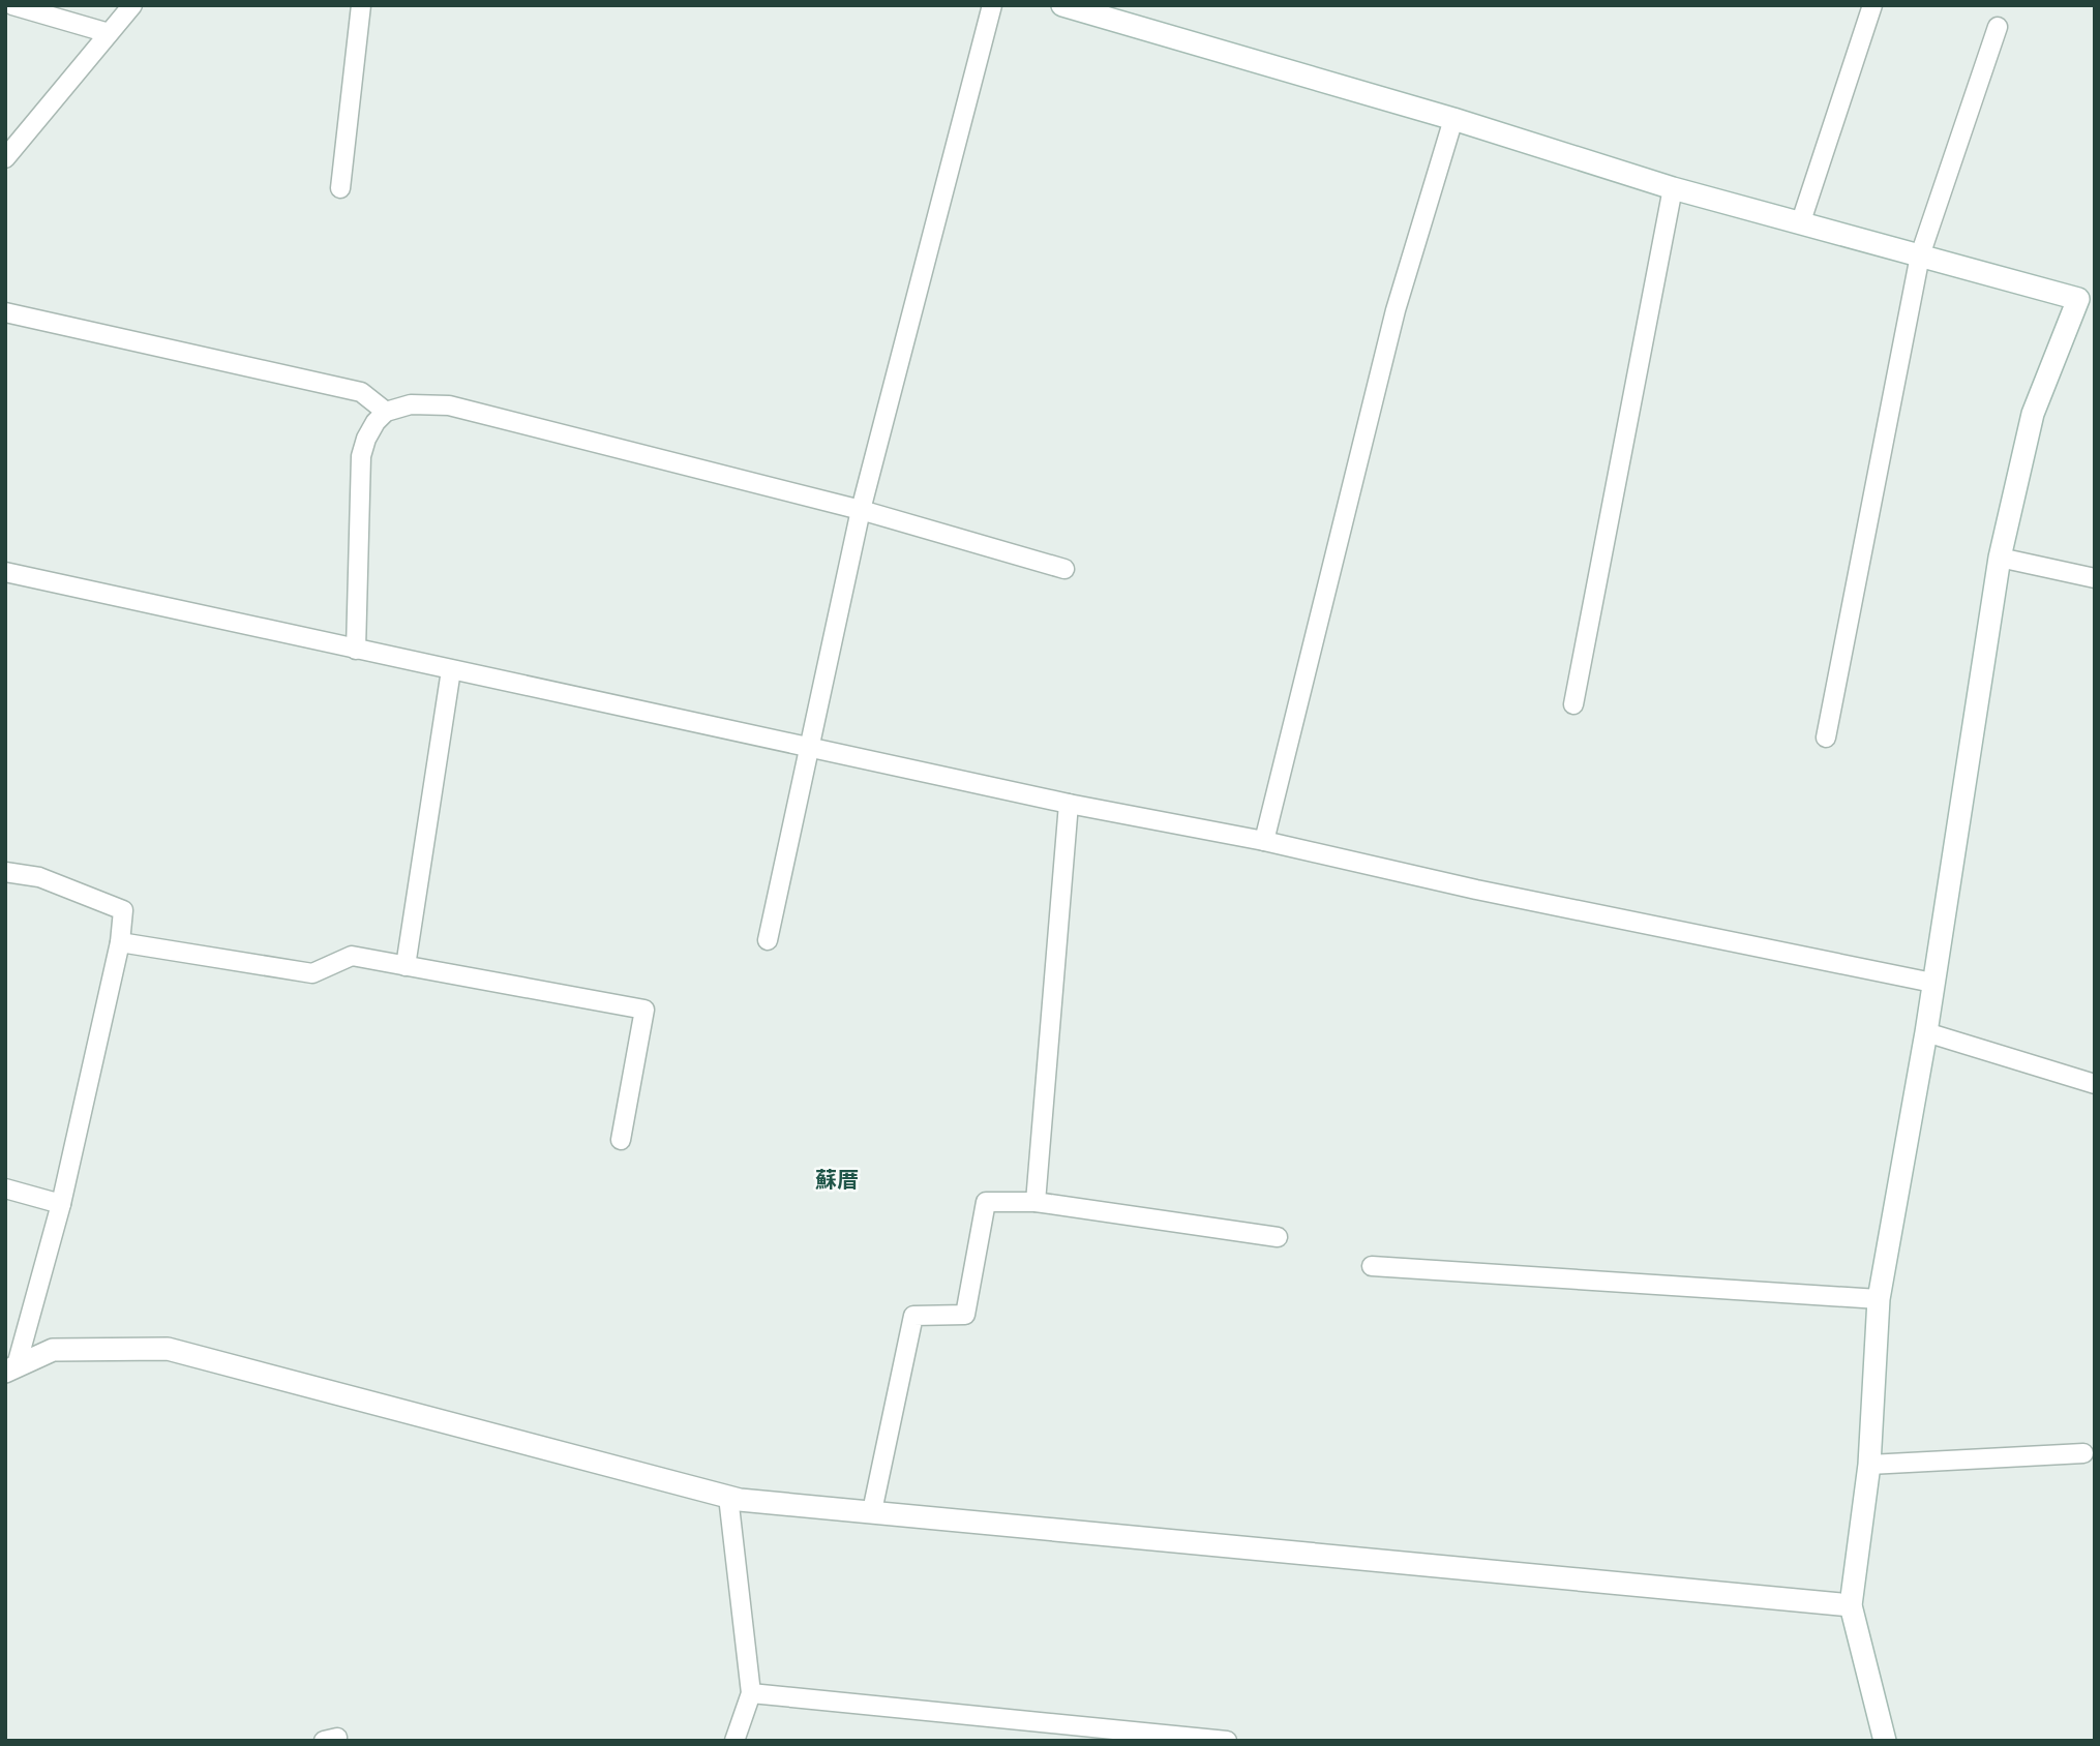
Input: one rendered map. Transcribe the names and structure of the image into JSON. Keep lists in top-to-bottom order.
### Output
{
  "districts": ["蘇厝"]
}
